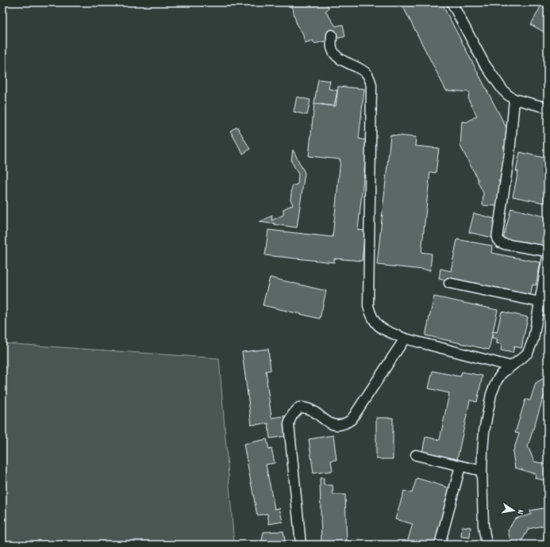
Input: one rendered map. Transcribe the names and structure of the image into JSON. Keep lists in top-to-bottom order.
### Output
{
  "north": "right"
}
